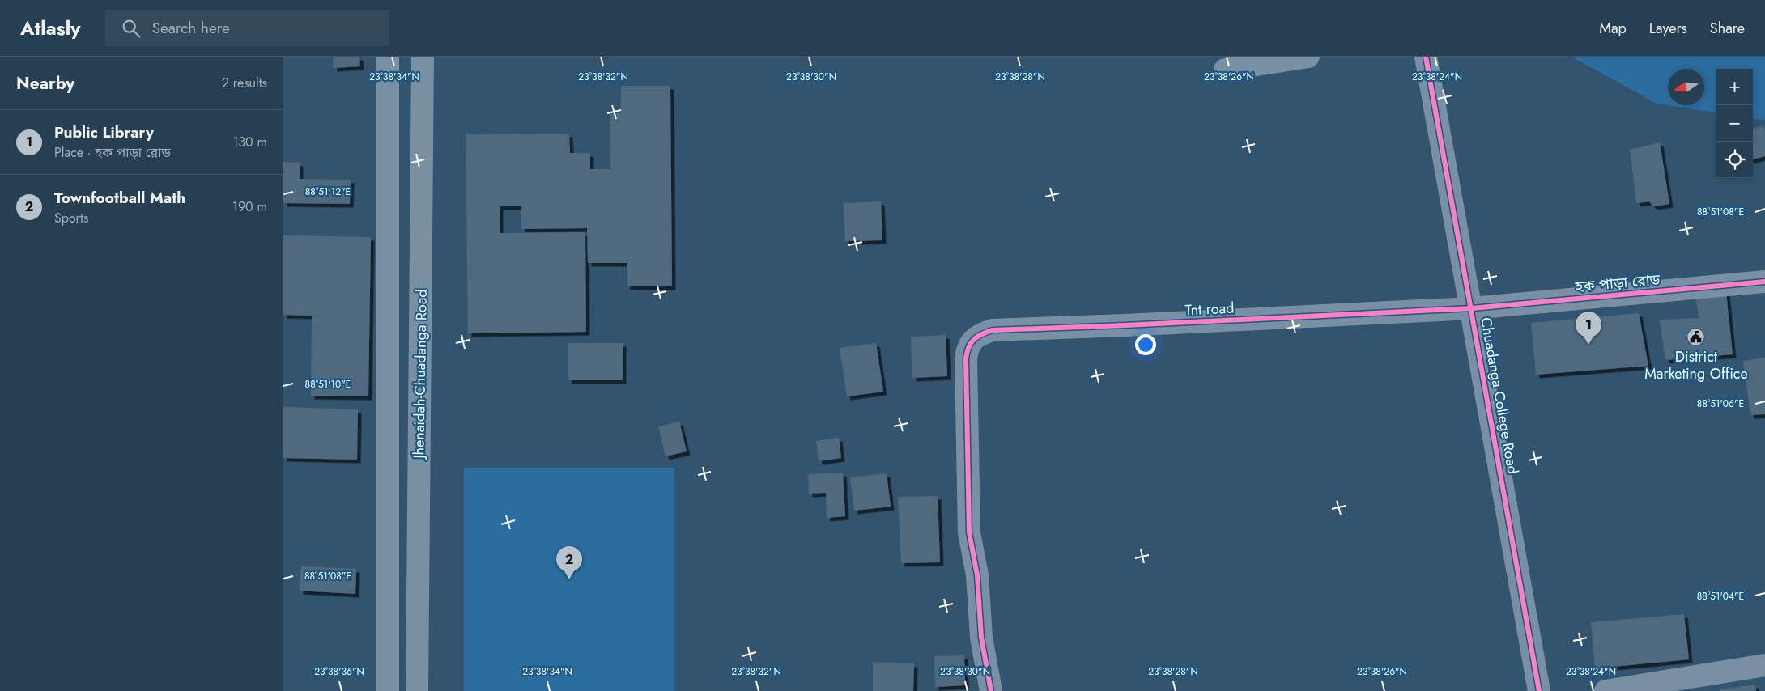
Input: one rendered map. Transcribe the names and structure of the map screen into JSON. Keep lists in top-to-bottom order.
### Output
{
  "streets": {
    "main road": ["Jhenaidah-Chuadanga Road"],
    "street": ["হক পাড়া রোড", "Tnt road", "Chuadanga College Road"]
  },
  "crossings": [
    ["হক পাড়া রোড", "Tnt road"],
    ["হক পাড়া রোড", "Chuadanga College Road"],
    ["Tnt road", "Chuadanga College Road"]
  ],
  "places": {
    "public building": ["District Marketing Office"]
  },
  "north": "left",
  "page": {
    "header": "Atlasly",
    "search": "Search here",
    "nav": ["Map", "Layers", "Share"],
    "heading": ["Nearby", "2 results"],
    "map_buttons": ["+", "−"],
    "list": [
      {
        "mark": "1",
        "name": "Public Library",
        "note": "Place · হক পাড়া রোড",
        "value": "130 m"
      },
      {
        "mark": "2",
        "name": "Townfootball Math",
        "note": "Sports",
        "value": "190 m"
      }
    ],
    "pins": ["1", "2"]
  },
  "coordinates": [
    "23°38'34\"N",
    "23°38'32\"N",
    "23°38'30\"N",
    "23°38'28\"N",
    "23°38'26\"N",
    "23°38'24\"N",
    "88°51'12\"E",
    "88°51'08\"E",
    "88°51'10\"E",
    "88°51'06\"E",
    "88°51'04\"E",
    "23°38'36\"N"
  ]
}
